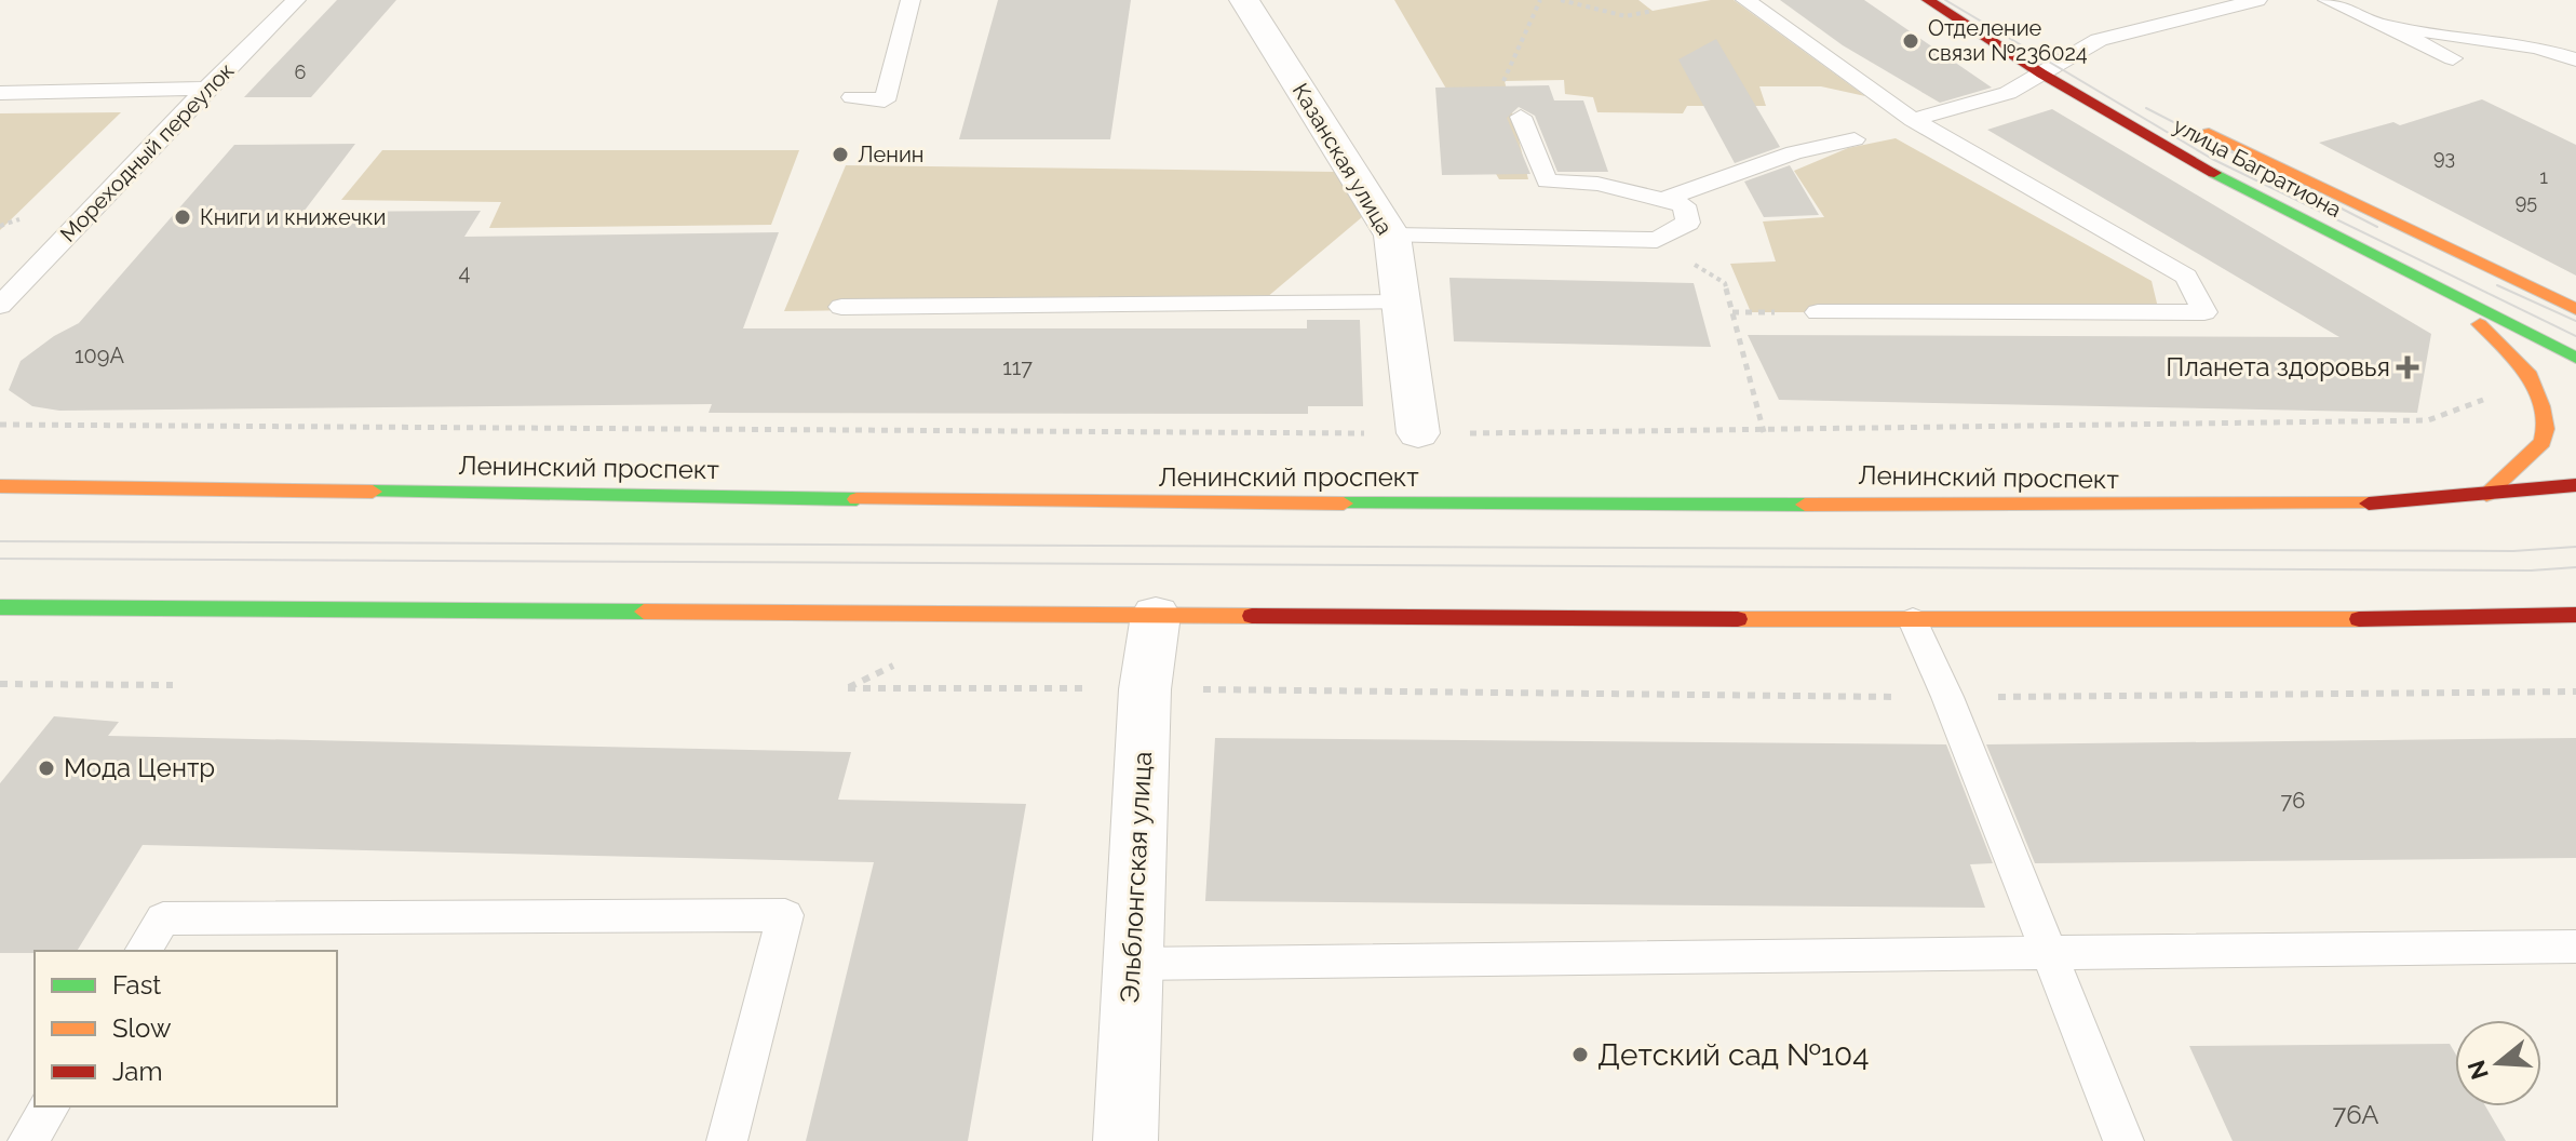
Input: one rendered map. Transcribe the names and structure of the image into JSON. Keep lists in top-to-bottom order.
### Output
{
  "streets": {
    "main road": ["улица Багратиона", "Ленинский проспект"],
    "street": ["Казанская улица", "Эльблонгская улица"],
    "lane": ["Мореходный переулок"]
  },
  "places": {
    "other": [
      "Отделение связи №236024",
      "Ленин",
      "Книги и книжечки",
      "Мода Центр",
      "Детский сад №104"
    ],
    "health": ["Планета здоровья"]
  },
  "house_numbers": [
    "6",
    "93",
    "1",
    "95",
    "4",
    "109А",
    "117",
    "76",
    "76А"
  ],
  "legend": ["Fast", "Slow", "Jam"],
  "north": "left"
}
